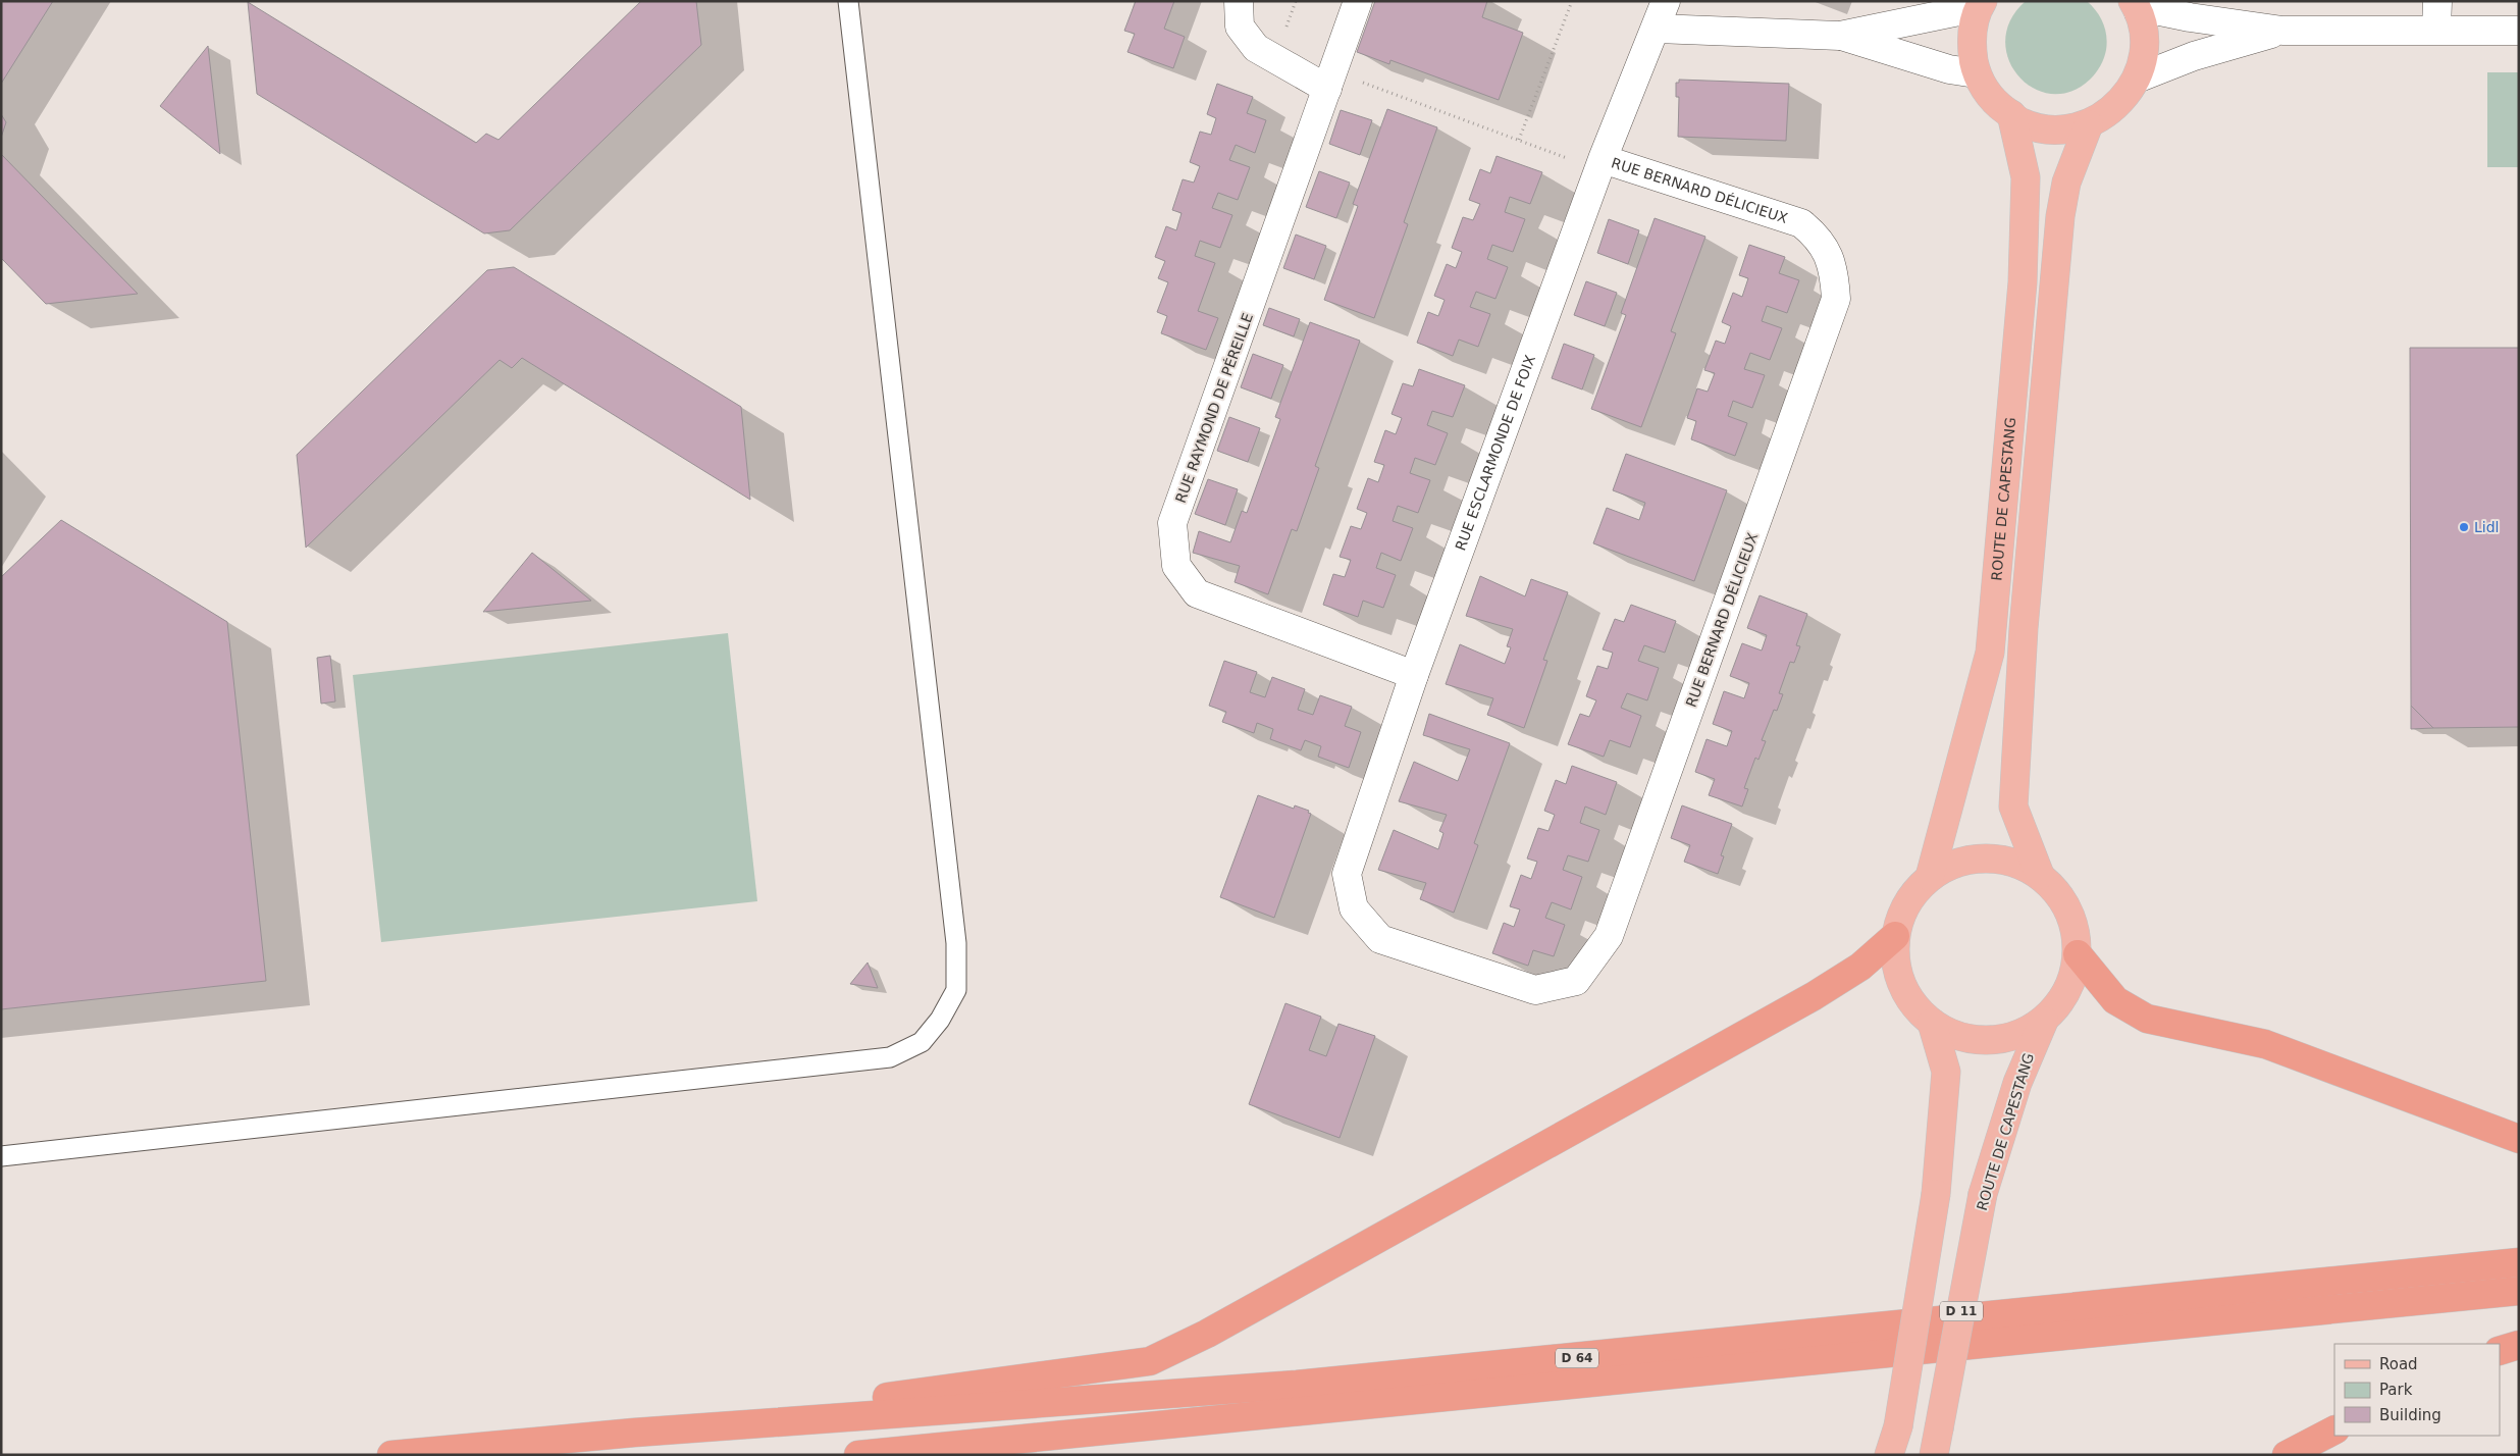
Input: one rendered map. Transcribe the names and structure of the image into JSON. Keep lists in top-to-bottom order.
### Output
{
  "streets": {
    "highway": ["D 64"],
    "main road": ["ROUTE DE CAPESTANG", "D 11"],
    "street": ["RUE BERNARD DÉLICIEUX", "RUE RAYMOND DE PÉREILLE", "RUE ESCLARMONDE DE FOIX"]
  },
  "crossings": [
    ["RUE BERNARD DÉLICIEUX", "RUE ESCLARMONDE DE FOIX"],
    ["RUE RAYMOND DE PÉREILLE", "RUE ESCLARMONDE DE FOIX"]
  ],
  "places": ["Lidl"],
  "legend": ["Road", "Park", "Building"]
}
